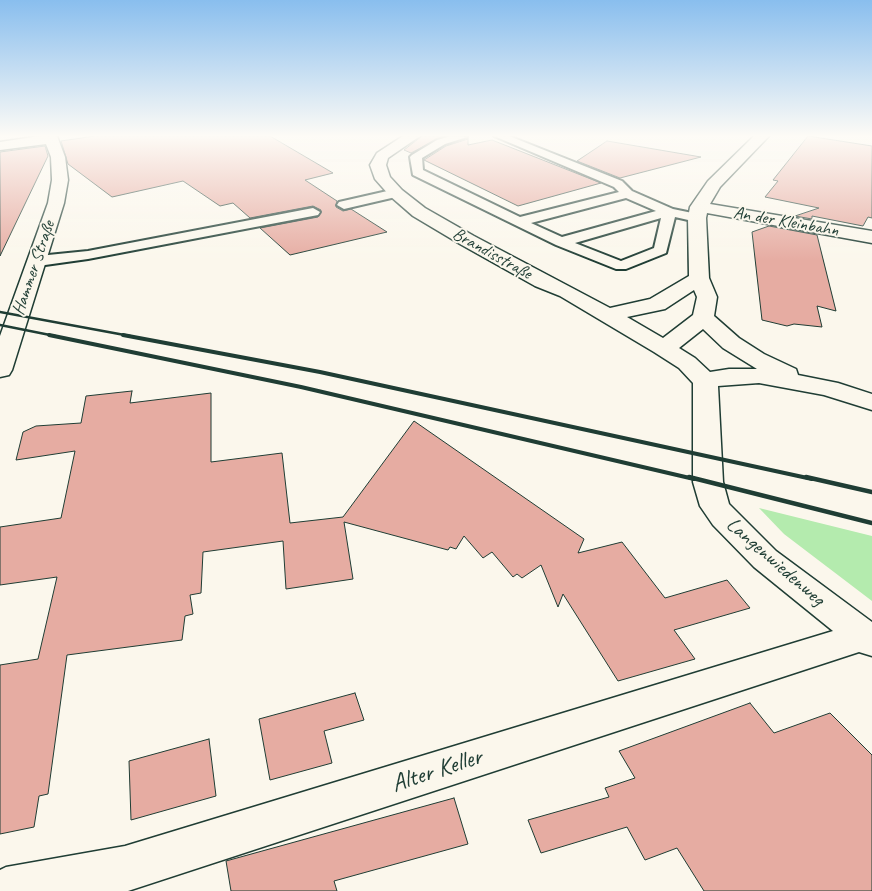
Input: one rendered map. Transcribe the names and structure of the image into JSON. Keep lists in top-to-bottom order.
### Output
{
  "streets": {
    "street": [
      "An der Kleinbahn",
      "Brandisstraße",
      "Hammer Straße",
      "Langenwiedenweg",
      "Alter Keller"
    ]
  },
  "crossings": [
    ["Langenwiedenweg", "Alter Keller"]
  ]
}
